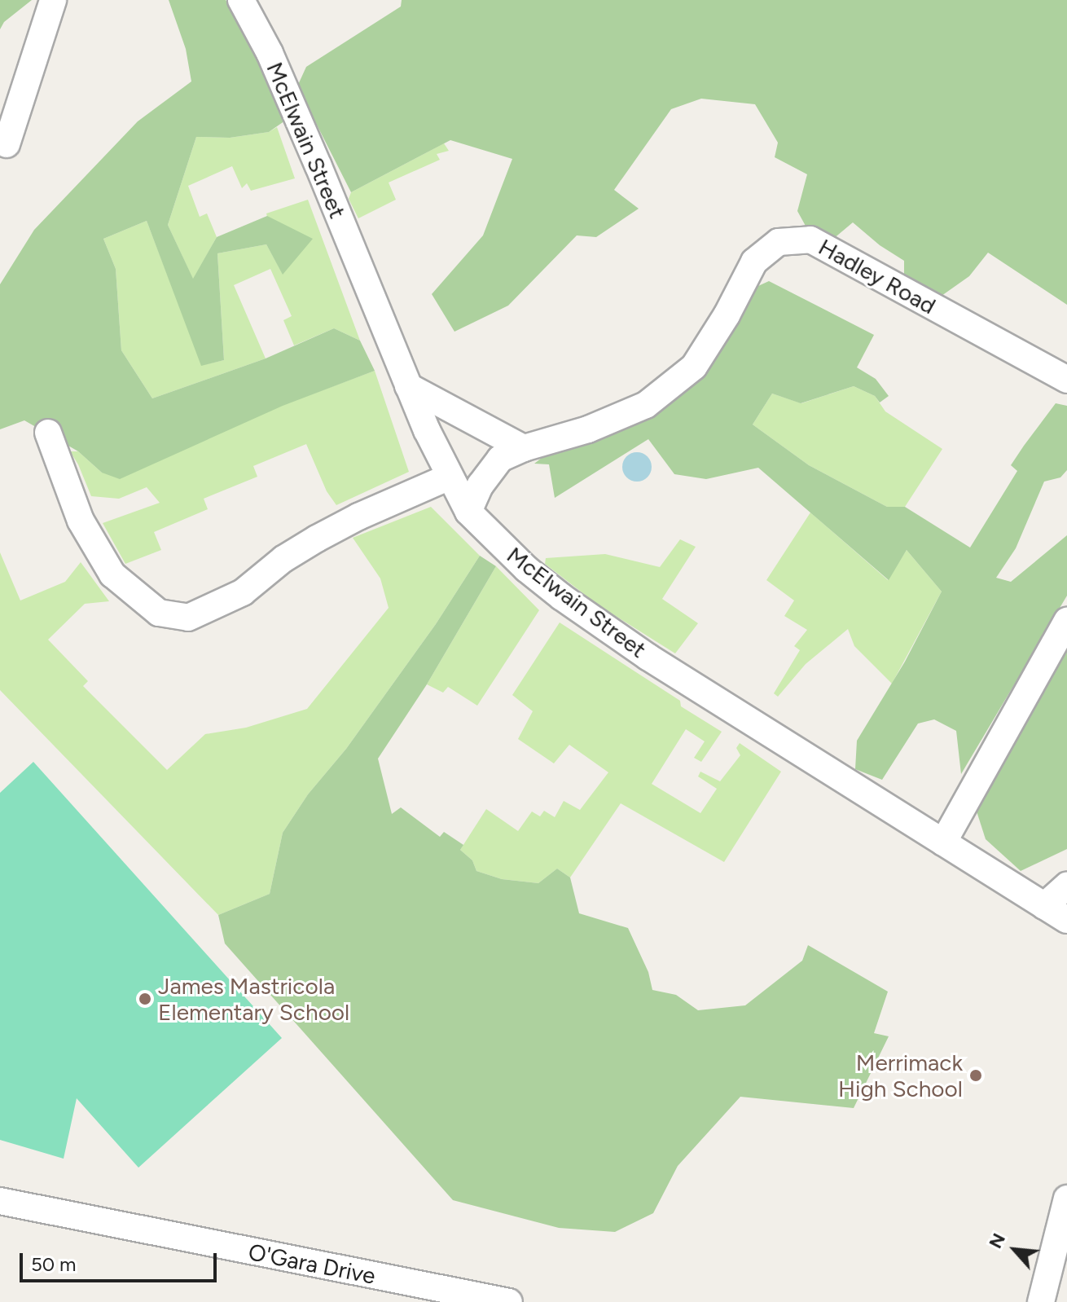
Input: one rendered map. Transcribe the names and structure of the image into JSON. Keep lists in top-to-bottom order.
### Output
{
  "streets": {
    "street": ["McElwain Street", "Hadley Road", "O'Gara Drive"]
  },
  "crossings": [
    ["McElwain Street", "Hadley Road"]
  ],
  "places": ["James Mastricola Elementary School", "Merrimack High School"],
  "scale_bar": "50 m",
  "north": "top left"
}
